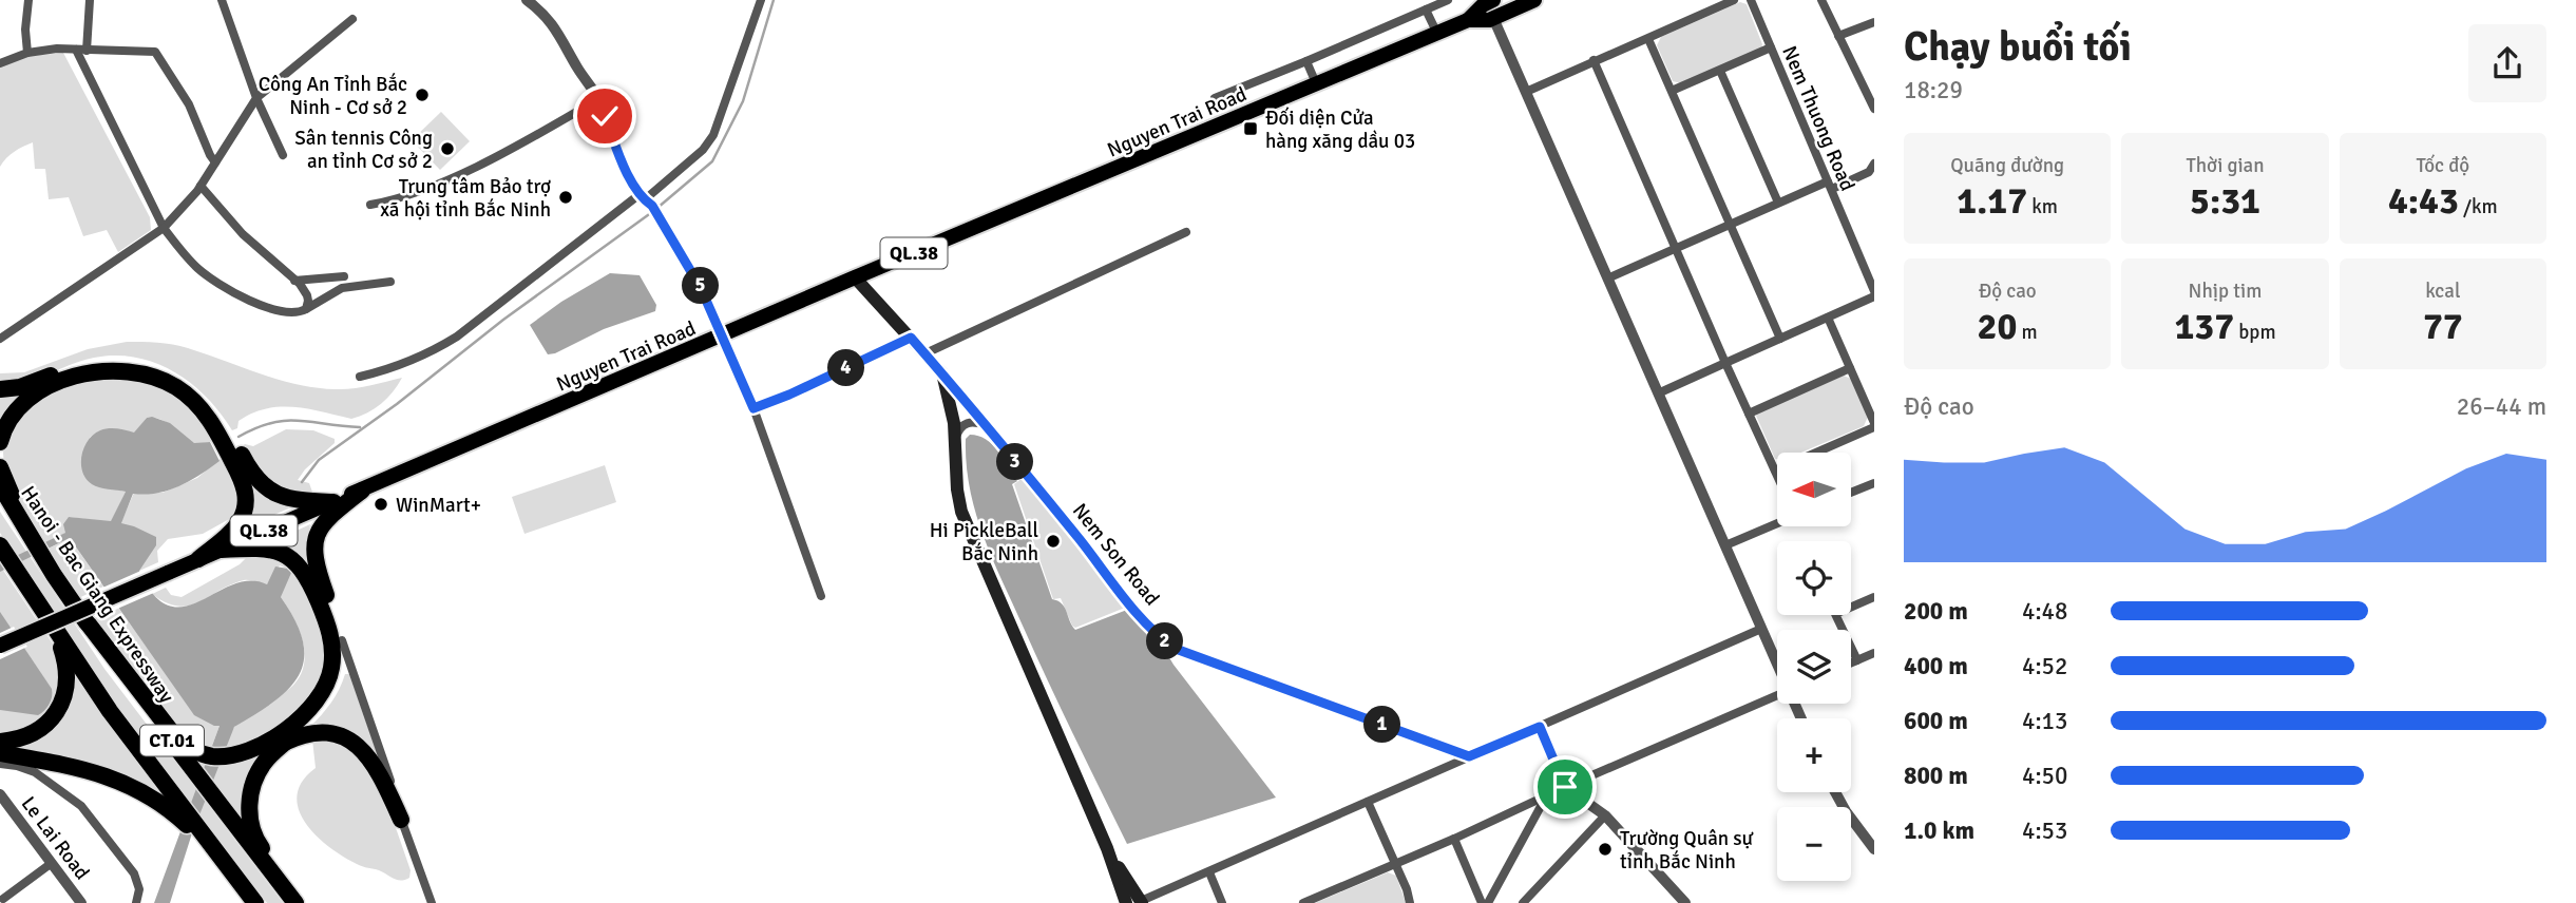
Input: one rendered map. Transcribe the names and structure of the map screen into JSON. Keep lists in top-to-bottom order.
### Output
{
  "streets": {
    "highway": [
      "Nguyen Trai Road",
      "QL.38",
      "Hanoi - Bac Giang Expressway",
      "CT.01"
    ],
    "main road": ["Nem Son Road"],
    "street": ["Nem Thuong Road", "Le Lai Road"]
  },
  "crossings": [
    ["Nguyen Trai Road", "Nem Son Road"]
  ],
  "places": {
    "other": [
      "Công An Tỉnh Bắc Ninh - Cơ sở 2",
      "Sân tennis Công an tỉnh Cơ sở 2",
      "Trung tâm Bảo trợ xã hội tỉnh Bắc Ninh",
      "WinMart+",
      "Hi PickleBall Bắc Ninh",
      "Trường Quân sự tỉnh Bắc Ninh"
    ],
    "transit": ["Đối diện Cửa hàng xăng dầu 03"]
  },
  "north": "left",
  "page": {
    "heading": ["Chạy buổi tối", "18:29"],
    "stats": [
      ["Quãng đường", "1.17 km"],
      ["Thời gian", "5:31"],
      ["Tốc độ", "4:43 /km"],
      ["Độ cao", "20 m"],
      ["Nhịp tim", "137 bpm"],
      ["kcal", "77"]
    ],
    "pins": [
      "5",
      "4",
      "3",
      "2",
      "1"
    ],
    "chart": ["Độ cao", "26–44 m"],
    "map_buttons": ["+", "−"],
    "list": [
      {
        "name": "200 m",
        "note": "4:48"
      },
      {
        "name": "400 m",
        "note": "4:52"
      },
      {
        "name": "600 m",
        "note": "4:13"
      },
      {
        "name": "800 m",
        "note": "4:50"
      },
      {
        "name": "1.0 km",
        "note": "4:53"
      }
    ]
  }
}
